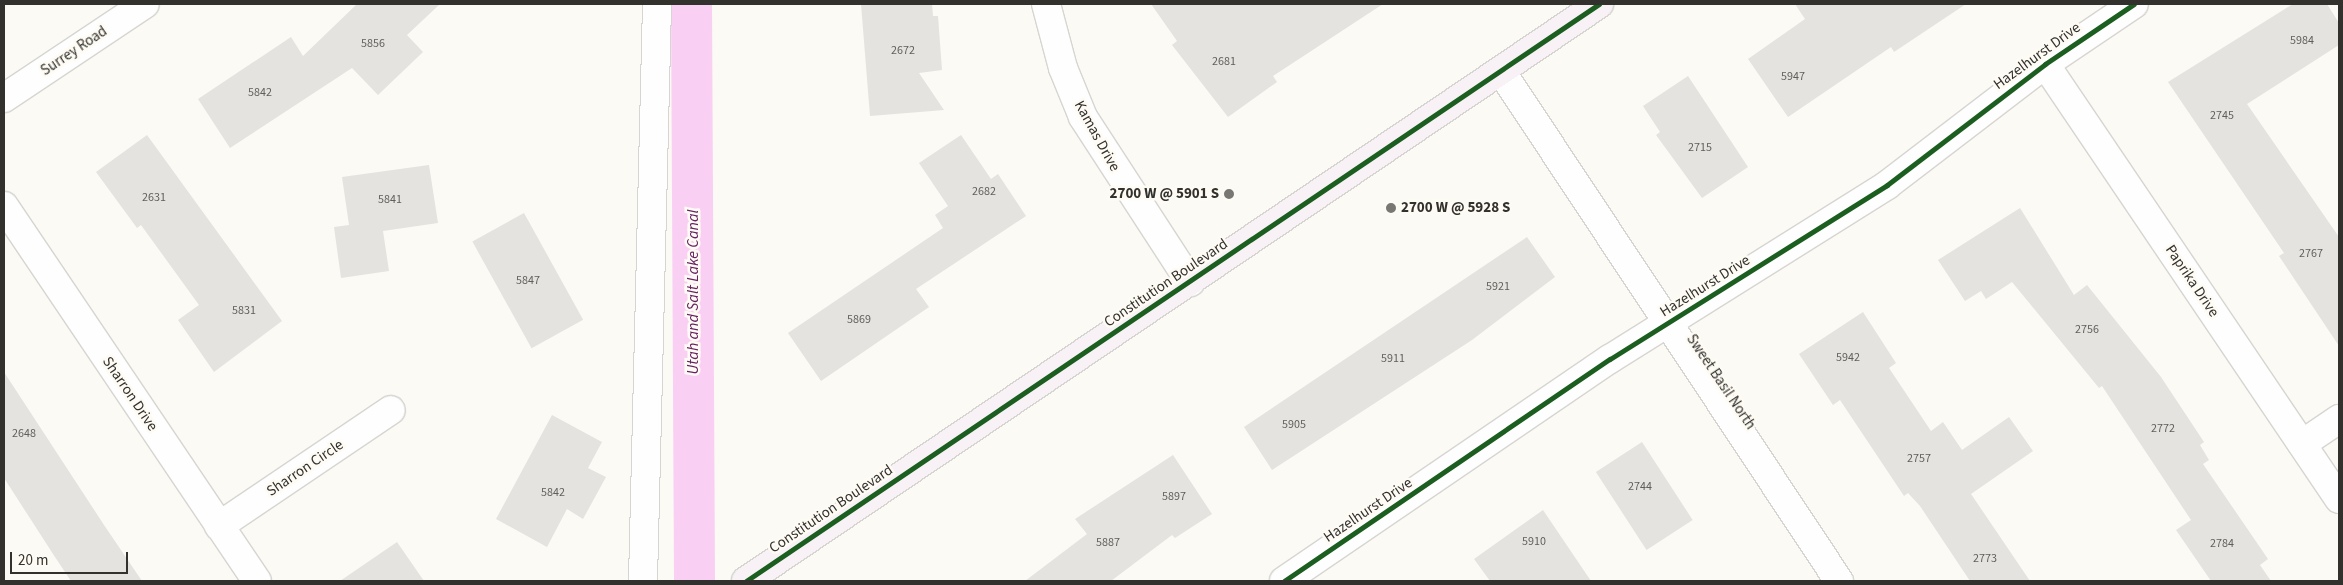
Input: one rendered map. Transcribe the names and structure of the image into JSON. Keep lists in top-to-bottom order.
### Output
{
  "streets": {
    "main road": ["Constitution Boulevard"],
    "street": [
      "Surrey Road",
      "Hazelhurst Drive",
      "Kamas Drive",
      "Paprika Drive",
      "Sweet Basil North",
      "Sharron Drive",
      "Sharron Circle"
    ]
  },
  "crossings": [
    ["Hazelhurst Drive", "Paprika Drive"],
    ["Hazelhurst Drive", "Sweet Basil North"],
    ["Kamas Drive", "Constitution Boulevard"],
    ["Constitution Boulevard", "Sweet Basil North"],
    ["Sharron Drive", "Sharron Circle"]
  ],
  "water": ["Utah and Salt Lake Canal"],
  "places": ["2700 W @ 5901 S", "2700 W @ 5928 S"],
  "house_numbers": [
    "5984",
    "5856",
    "2672",
    "2681",
    "5947",
    "5842",
    "2745",
    "2715",
    "2682",
    "2631",
    "5841",
    "2767",
    "5847",
    "5921",
    "5831",
    "5869",
    "2756",
    "5942",
    "5911",
    "5905",
    "2772",
    "2648",
    "2757",
    "2744",
    "5842",
    "5897",
    "5910",
    "5887",
    "2784",
    "2773"
  ],
  "scale_bar": "20 m"
}
